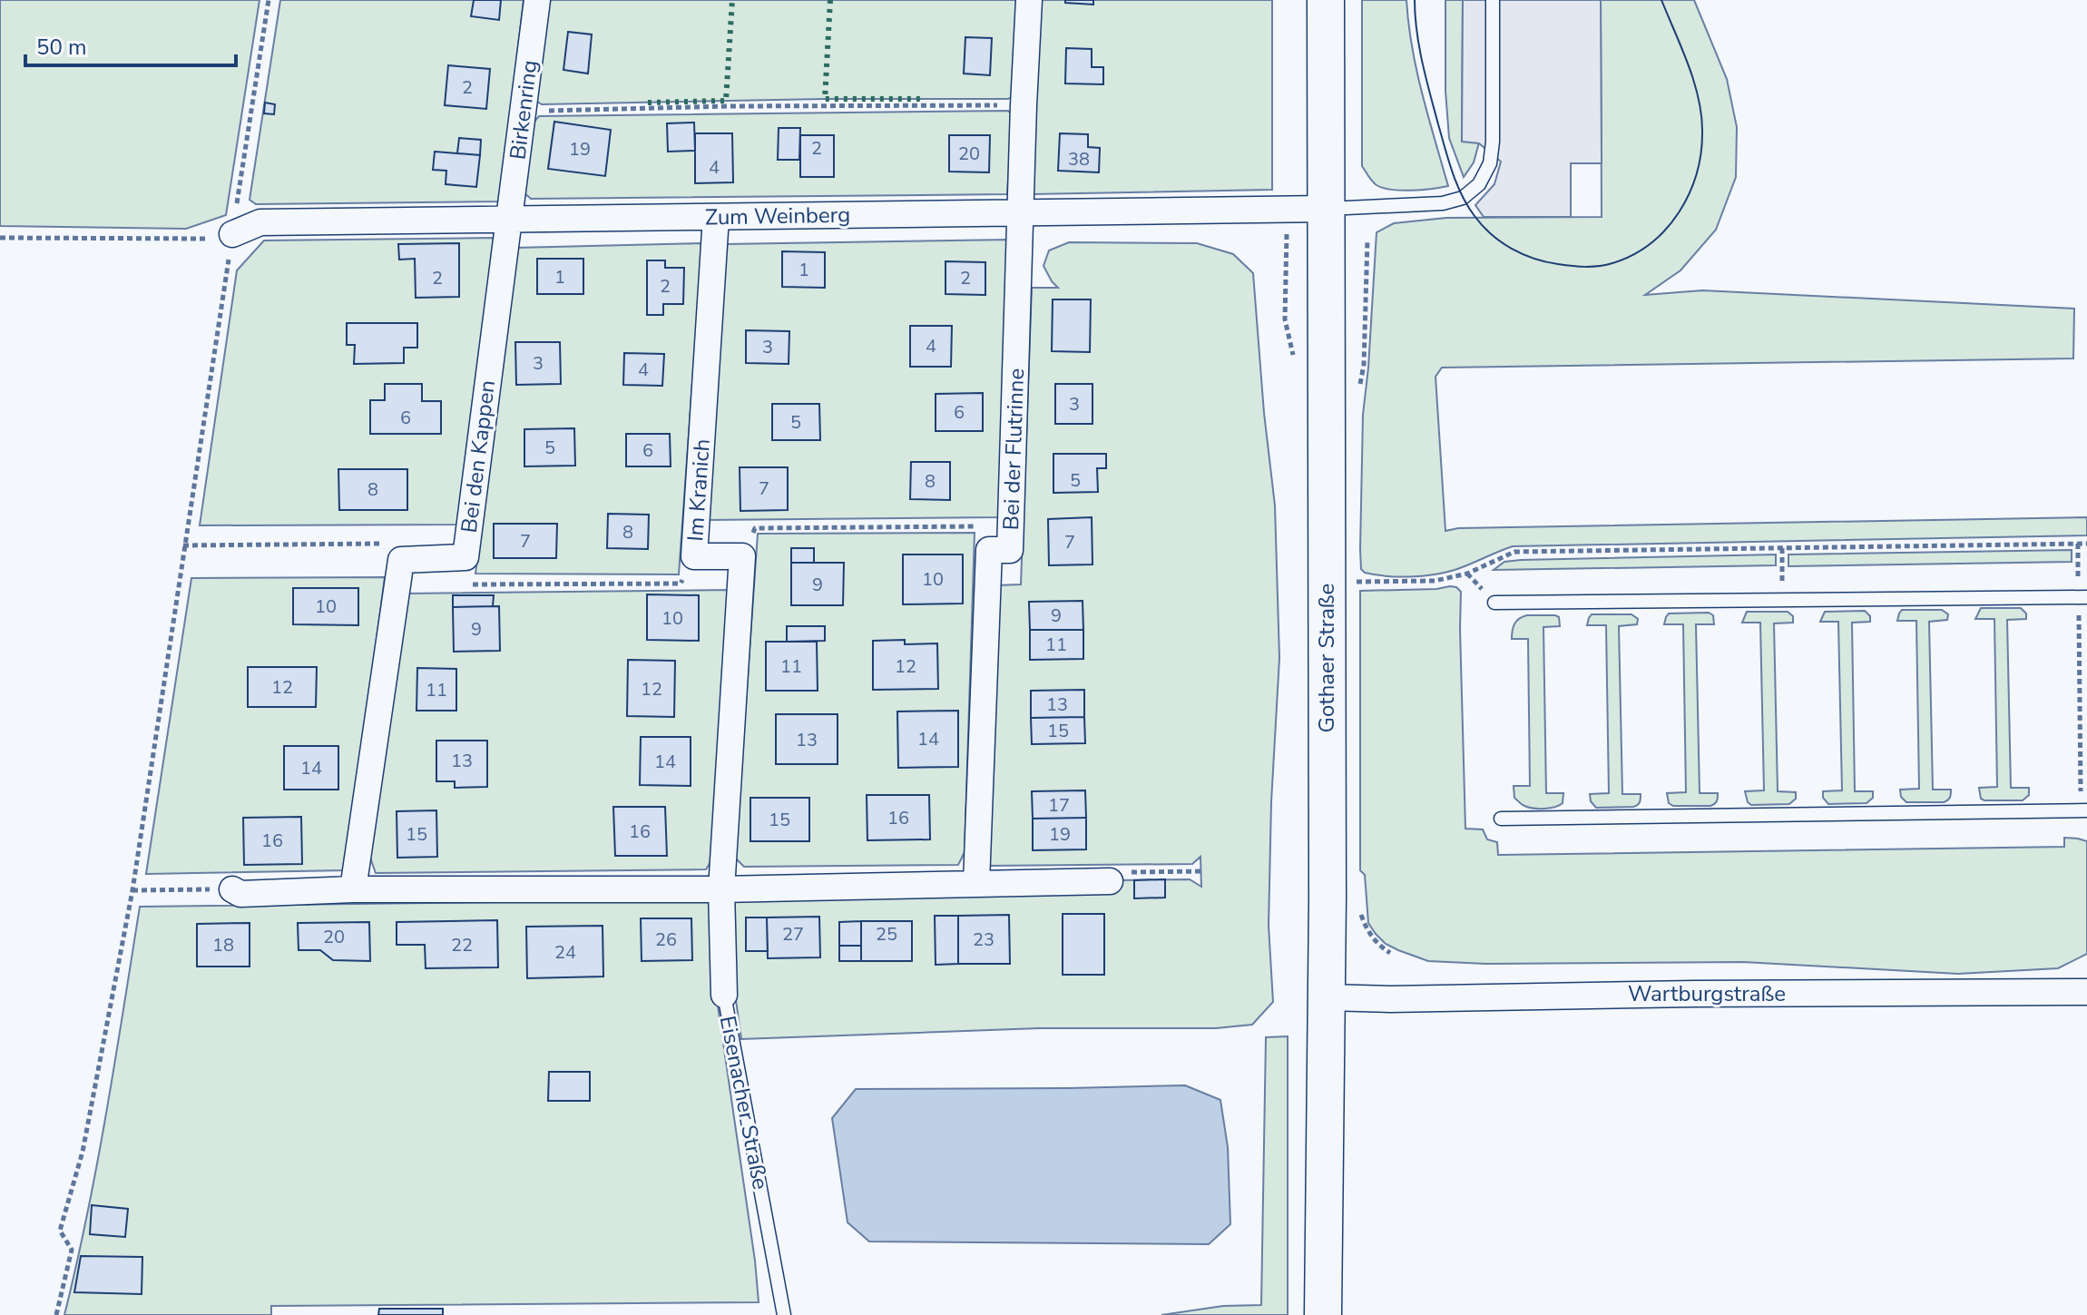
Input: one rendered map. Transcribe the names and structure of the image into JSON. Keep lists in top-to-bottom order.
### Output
{
  "streets": {
    "main road": ["Gothaer Straße"],
    "street": [
      "Birkenring",
      "Zum Weinberg",
      "Bei der Flutrinne",
      "Bei den Kappen",
      "Im Kranich",
      "Wartburgstraße",
      "Eisenacher Straße"
    ]
  },
  "crossings": [
    ["Birkenring", "Zum Weinberg"],
    ["Birkenring", "Bei den Kappen"],
    ["Zum Weinberg", "Bei der Flutrinne"],
    ["Zum Weinberg", "Bei den Kappen"],
    ["Zum Weinberg", "Im Kranich"],
    ["Zum Weinberg", "Gothaer Straße"],
    ["Gothaer Straße", "Wartburgstraße"]
  ],
  "house_numbers": [
    "2",
    "2",
    "19",
    "20",
    "38",
    "4",
    "1",
    "1",
    "2",
    "2",
    "2",
    "4",
    "3",
    "3",
    "4",
    "3",
    "6",
    "6",
    "5",
    "5",
    "6",
    "5",
    "8",
    "7",
    "8",
    "8",
    "7",
    "7",
    "10",
    "9",
    "10",
    "9",
    "10",
    "9",
    "11",
    "11",
    "12",
    "12",
    "12",
    "11",
    "13",
    "15",
    "14",
    "13",
    "13",
    "14",
    "14",
    "17",
    "16",
    "15",
    "16",
    "15",
    "19",
    "16",
    "27",
    "25",
    "20",
    "26",
    "23",
    "18",
    "22",
    "24"
  ],
  "scale_bar": "50 m"
}
